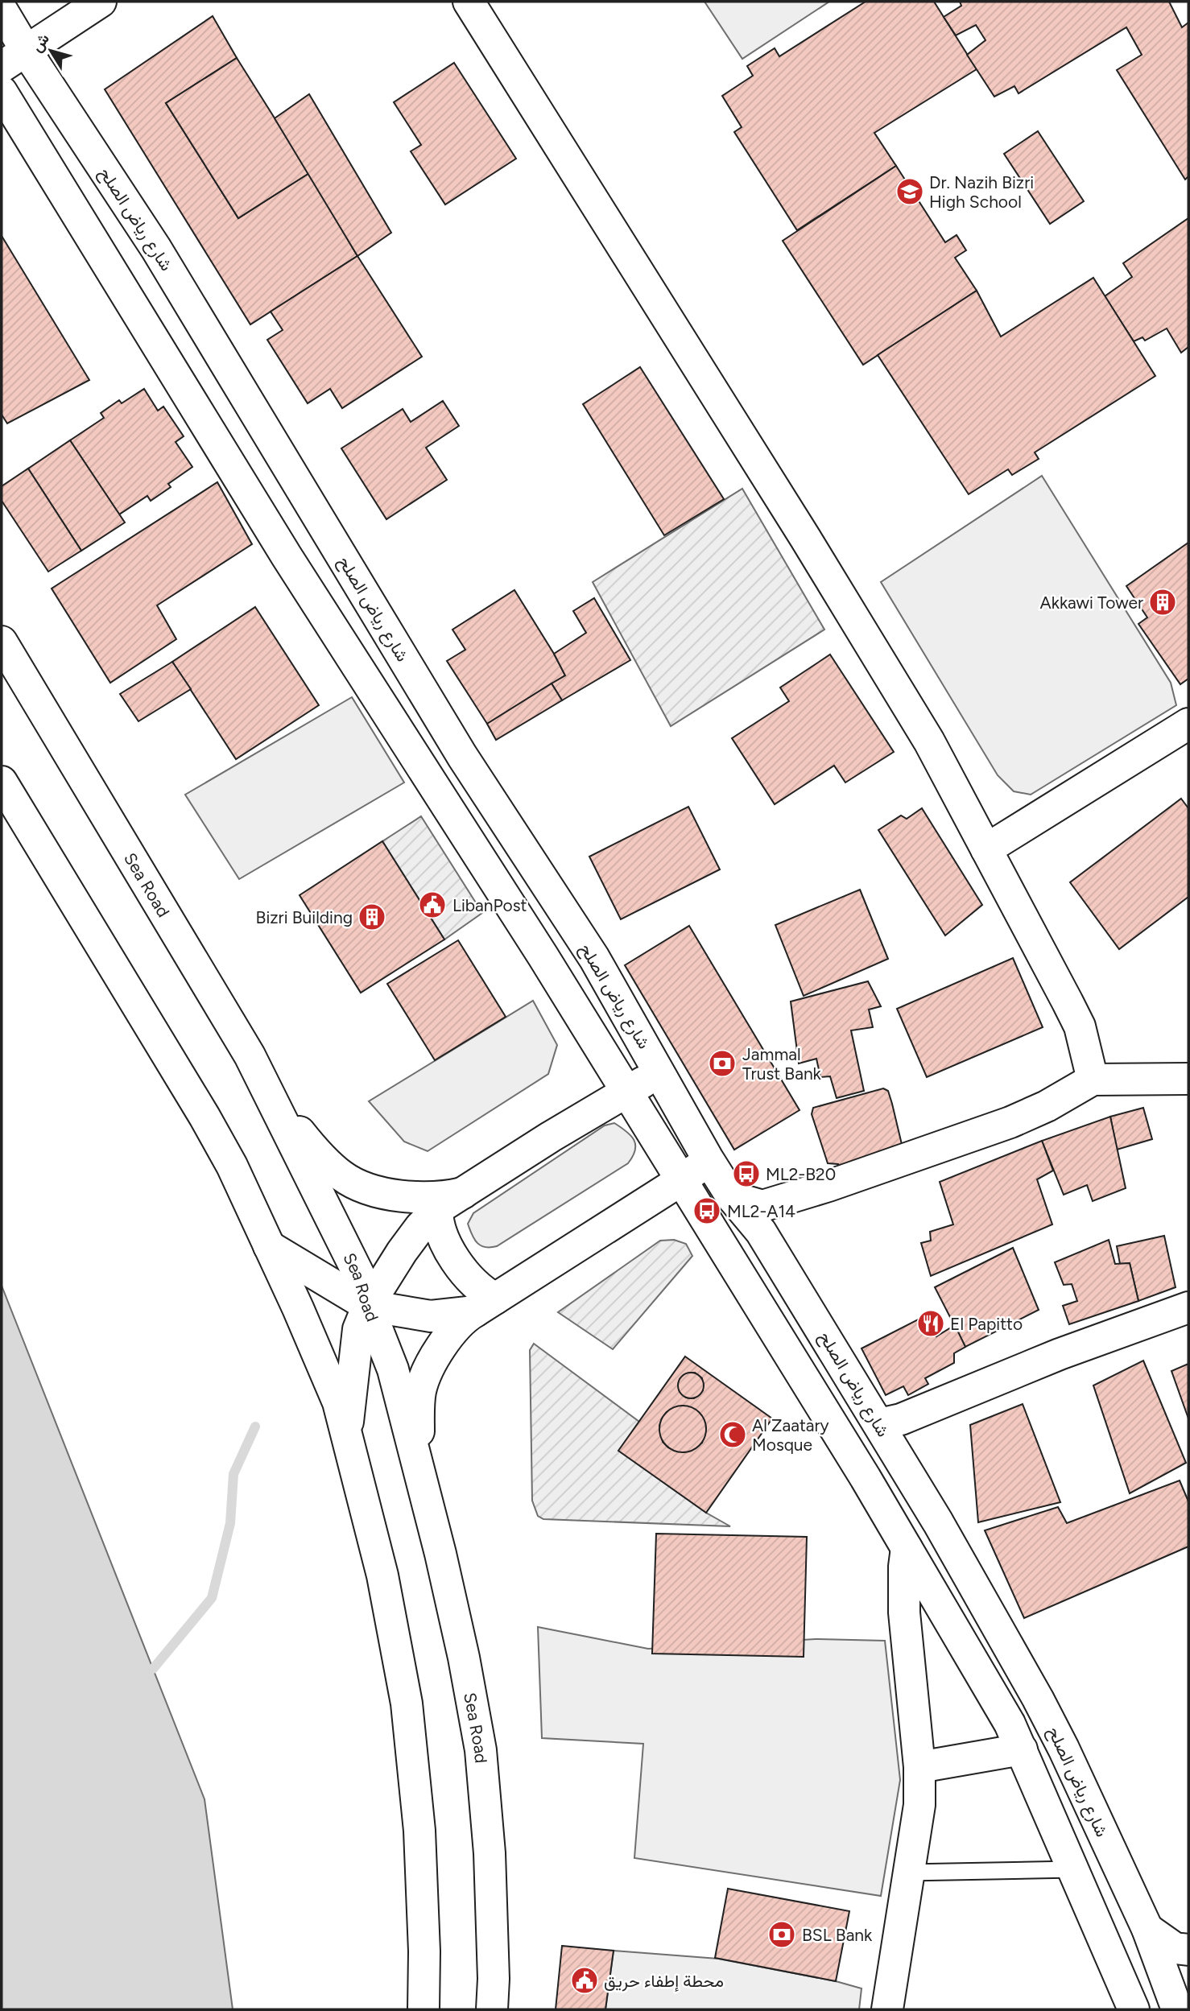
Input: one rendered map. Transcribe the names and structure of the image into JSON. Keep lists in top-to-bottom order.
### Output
{
  "streets": {
    "main road": ["شارع رياض الصلح", "Sea Road"]
  },
  "places": {
    "school or university": ["Dr. Nazih Bizri High School"],
    "building": ["Akkawi Tower", "Bizri Building"],
    "public building": ["LibanPost", "محطة إطفاء حريق"],
    "bank": ["Jammal Trust Bank", "BSL Bank"],
    "bus stop": ["ML2-B20", "ML2-A14"],
    "restaurant": ["El Papitto"],
    "mosque": ["Al Zaatary Mosque"]
  },
  "north": "top left"
}
